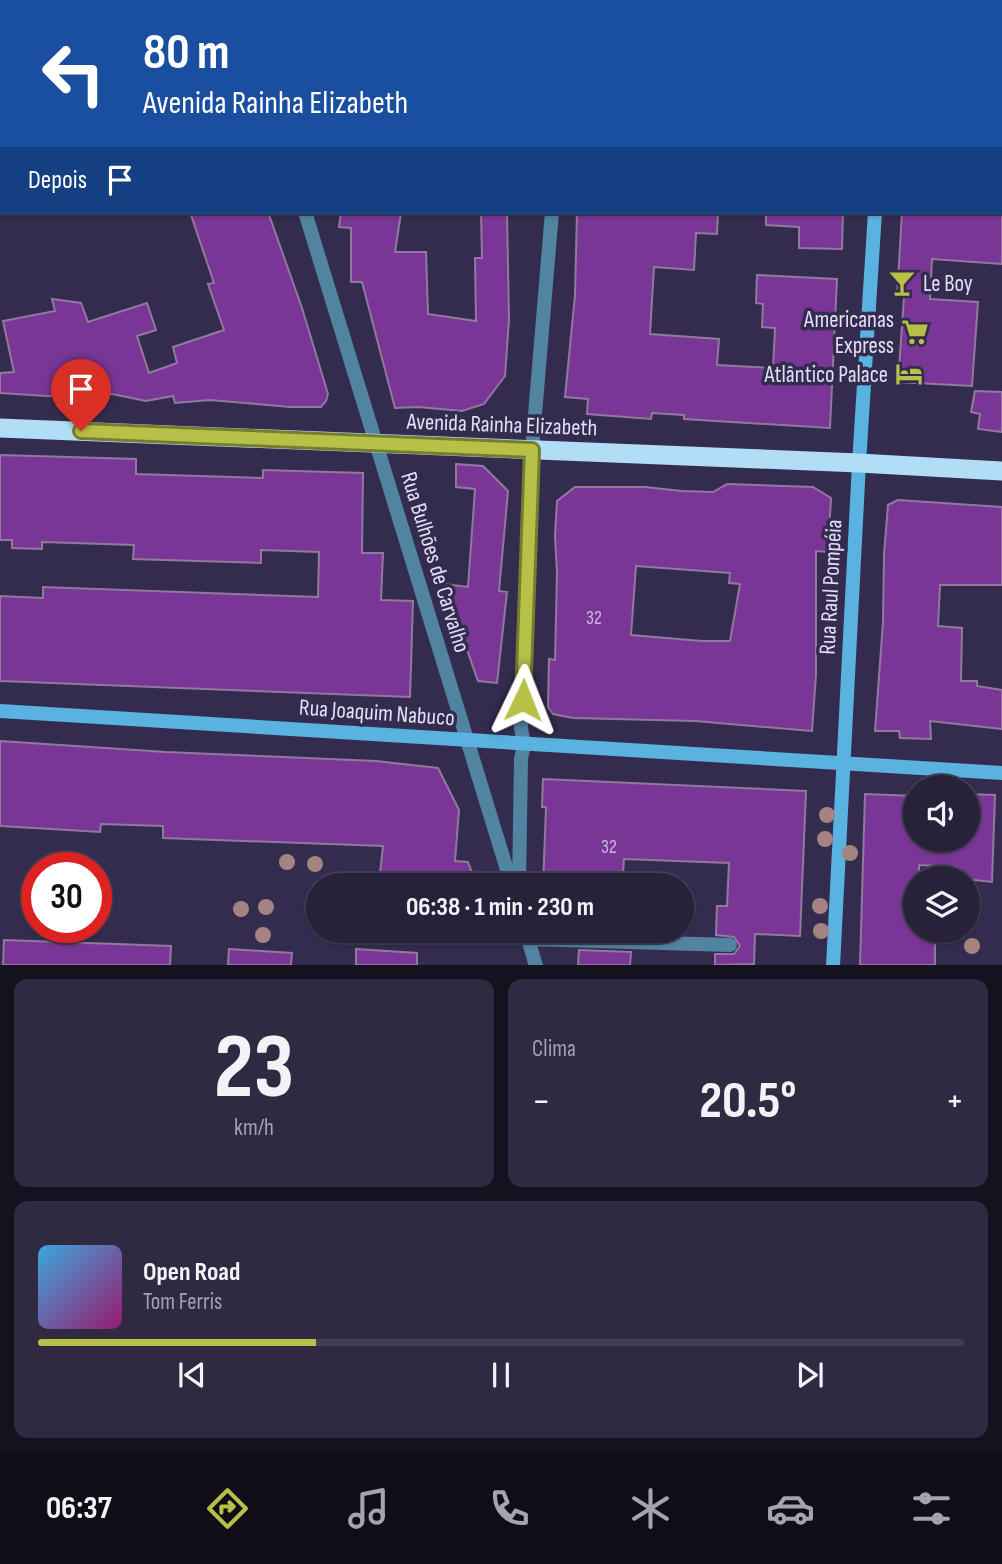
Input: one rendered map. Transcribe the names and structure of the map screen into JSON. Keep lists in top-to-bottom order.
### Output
{
  "streets": {
    "highway": ["Avenida Rainha Elizabeth"],
    "main road": ["Rua Raul Pompéia", "Rua Joaquim Nabuco"],
    "street": ["Rua Bulhões de Carvalho"]
  },
  "crossings": [
    ["Avenida Rainha Elizabeth", "Rua Bulhões de Carvalho"],
    ["Avenida Rainha Elizabeth", "Rua Raul Pompéia"],
    ["Rua Bulhões de Carvalho", "Rua Joaquim Nabuco"],
    ["Rua Raul Pompéia", "Rua Joaquim Nabuco"]
  ],
  "places": {
    "bar": ["Le Boy"],
    "supermarket": ["Americanas Express"],
    "hotel": ["Atlântico Palace"]
  },
  "house_numbers": ["32", "32"],
  "page": {
    "turn": ["80 m", "Avenida Rainha Elizabeth"],
    "then": "Depois",
    "limit": "30",
    "trip": "06:38 · 1 min · 230 m",
    "tile": [
      ["23", "km/h"],
      "Clima"
    ],
    "heat": ["−", "20.5°", "+"],
    "song": ["Open Road", "Tom Ferris"],
    "tabs": "06:37"
  }
}
